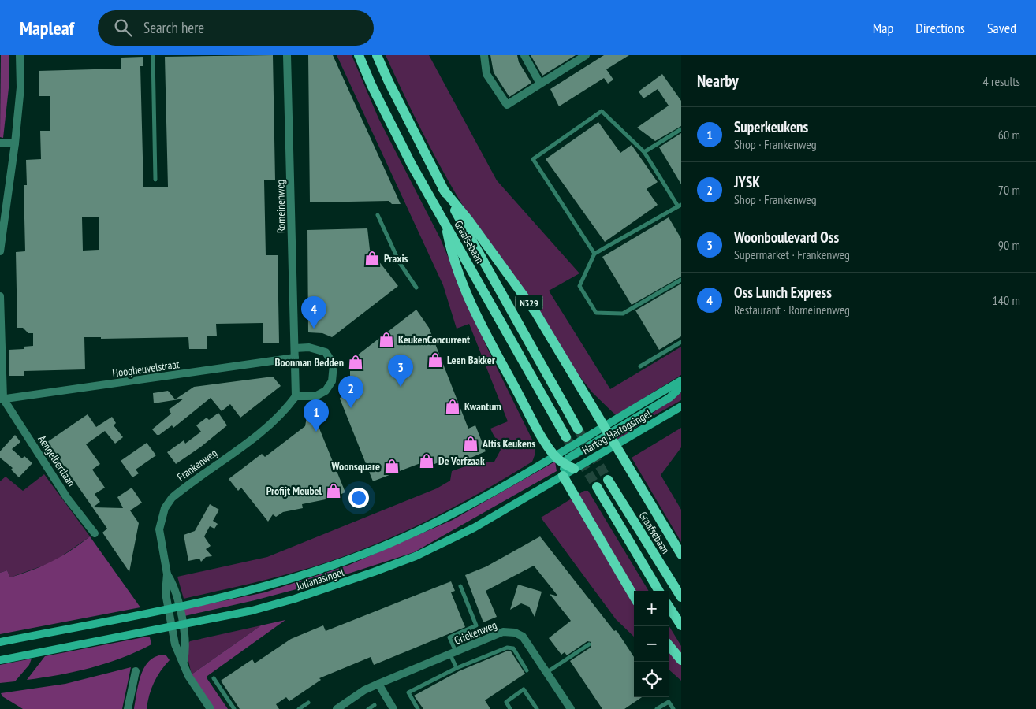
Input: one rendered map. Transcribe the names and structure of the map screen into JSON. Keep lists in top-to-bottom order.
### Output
{
  "streets": {
    "main road": [
      "Graafsebaan",
      "N329",
      "Hartog Hartogsingel",
      "Julianasingel"
    ],
    "street": [
      "Romeinenweg",
      "Hoogheuvelstraat",
      "Aengelbertlaan",
      "Frankenweg",
      "Griekenweg"
    ]
  },
  "crossings": [
    ["Romeinenweg", "Hoogheuvelstraat"],
    ["Graafsebaan", "N329"],
    ["N329", "Hartog Hartogsingel"],
    ["N329", "Julianasingel"],
    ["Hoogheuvelstraat", "Aengelbertlaan"],
    ["Hartog Hartogsingel", "Julianasingel"],
    ["Frankenweg", "Julianasingel"]
  ],
  "places": {
    "shop": [
      "Praxis",
      "KeukenConcurrent",
      "Leen Bakker",
      "Boonman Bedden",
      "Kwantum",
      "Altis Keukens",
      "De Verfzaak",
      "Woonsquare",
      "Profijt Meubel"
    ]
  },
  "page": {
    "header": "Mapleaf",
    "search": "Search here",
    "nav": ["Map", "Directions", "Saved"],
    "heading": ["Nearby", "4 results"],
    "list": [
      {
        "mark": "1",
        "name": "Superkeukens",
        "note": "Shop · Frankenweg",
        "value": "60 m"
      },
      {
        "mark": "2",
        "name": "JYSK",
        "note": "Shop · Frankenweg",
        "value": "70 m"
      },
      {
        "mark": "3",
        "name": "Woonboulevard Oss",
        "note": "Supermarket · Frankenweg",
        "value": "90 m"
      },
      {
        "mark": "4",
        "name": "Oss Lunch Express",
        "note": "Restaurant · Romeinenweg",
        "value": "140 m"
      }
    ],
    "pins": [
      "4",
      "3",
      "2",
      "1"
    ],
    "map_buttons": ["+", "−"]
  }
}
